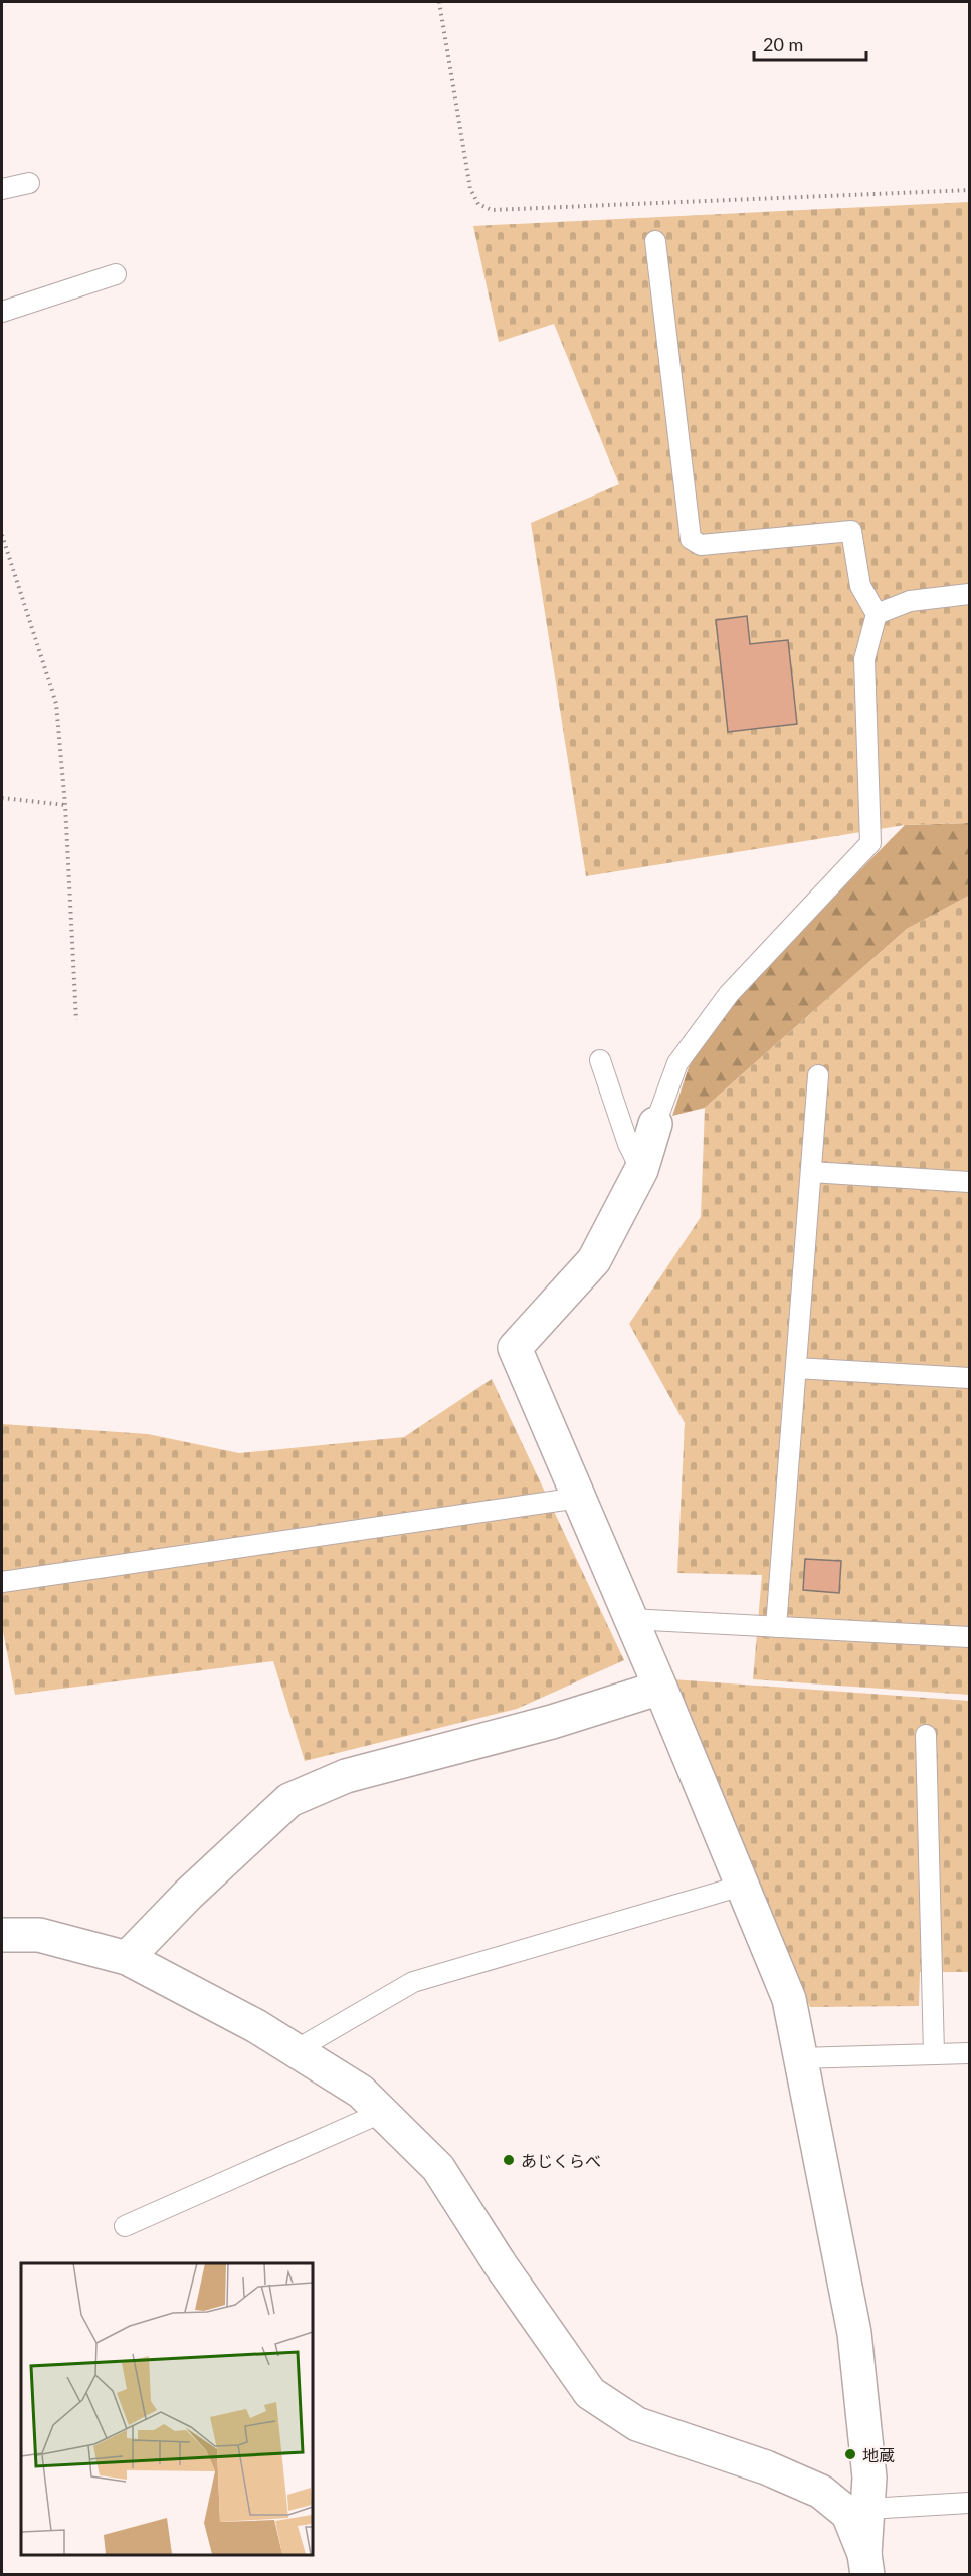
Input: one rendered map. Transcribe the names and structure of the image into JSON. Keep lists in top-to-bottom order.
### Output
{
  "places": ["あじくらべ", "地蔵"],
  "scale_bar": "20 m"
}
